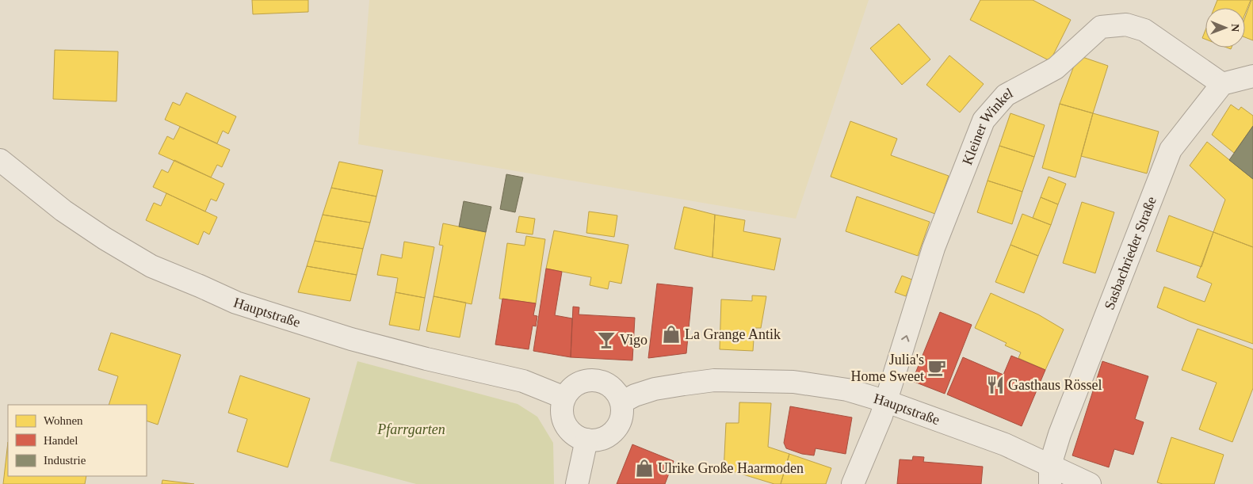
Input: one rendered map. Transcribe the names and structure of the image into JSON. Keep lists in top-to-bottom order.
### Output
{
  "streets": {
    "street": ["Kleiner Winkel", "Sasbachrieder Straße", "Hauptstraße"]
  },
  "crossings": [
    ["Kleiner Winkel", "Sasbachrieder Straße"],
    ["Kleiner Winkel", "Hauptstraße"],
    ["Sasbachrieder Straße", "Hauptstraße"]
  ],
  "parks": ["Pfarrgarten"],
  "places": {
    "shop": ["La Grange Antik", "Ulrike Große Haarmoden"],
    "bar": ["Vigo"],
    "cafe": ["Julia's Home Sweet"],
    "restaurant": ["Gasthaus Rössel"]
  },
  "legend": ["Wohnen", "Handel", "Industrie"],
  "north": "right"
}
